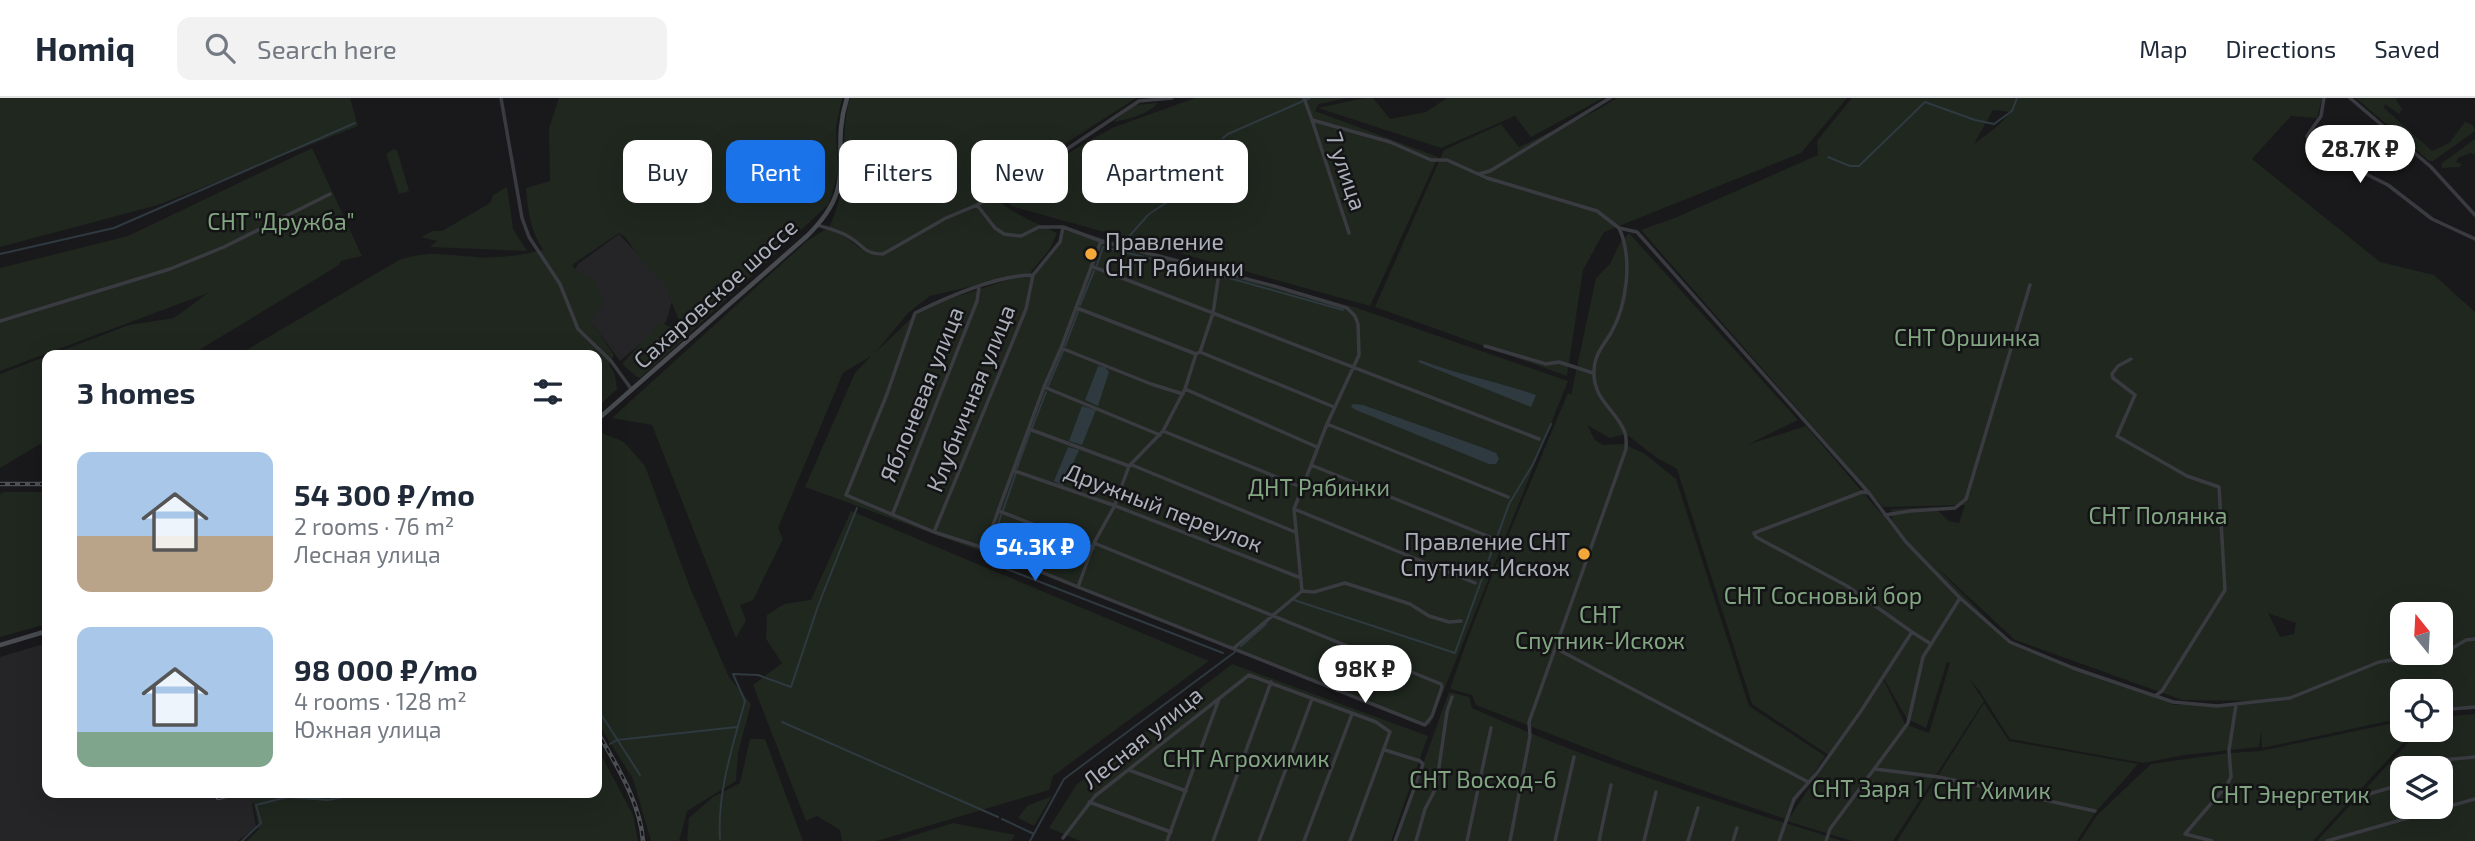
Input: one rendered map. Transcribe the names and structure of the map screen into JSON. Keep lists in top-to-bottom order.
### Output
{
  "streets": {
    "main road": ["Сахаровское шоссе"],
    "street": [
      "7 улица",
      "Яблоневая улица",
      "Клубничная улица",
      "Дружный переулок",
      "Лесная улица"
    ]
  },
  "parks": [
    "СНТ \"Дружба\"",
    "СНТ Оршинка",
    "ДНТ Рябинки",
    "СНТ Полянка",
    "СНТ Сосновый бор",
    "СНТ Спутник-Искож",
    "СНТ Агрохимик",
    "СНТ Восход-6",
    "СНТ Заря 1",
    "СНТ Химик",
    "СНТ Энергетик"
  ],
  "places": ["Правление СНТ Рябинки", "Правление СНТ Спутник-Искож"],
  "north": "top",
  "page": {
    "header": "Homiq",
    "search": "Search here",
    "nav": ["Map", "Directions", "Saved"],
    "price": ["28.7K ₽", "54.3K ₽", "98K ₽"],
    "chip": [
      "Buy",
      "Rent",
      "Filters",
      "New",
      "Apartment"
    ],
    "heading": "3 homes",
    "list": [
      {
        "name": "54 300 ₽/mo",
        "note": "2 rooms · 76 m² · Лесная улица"
      },
      {
        "name": "98 000 ₽/mo",
        "note": "4 rooms · 128 m² · Южная улица"
      }
    ]
  }
}
